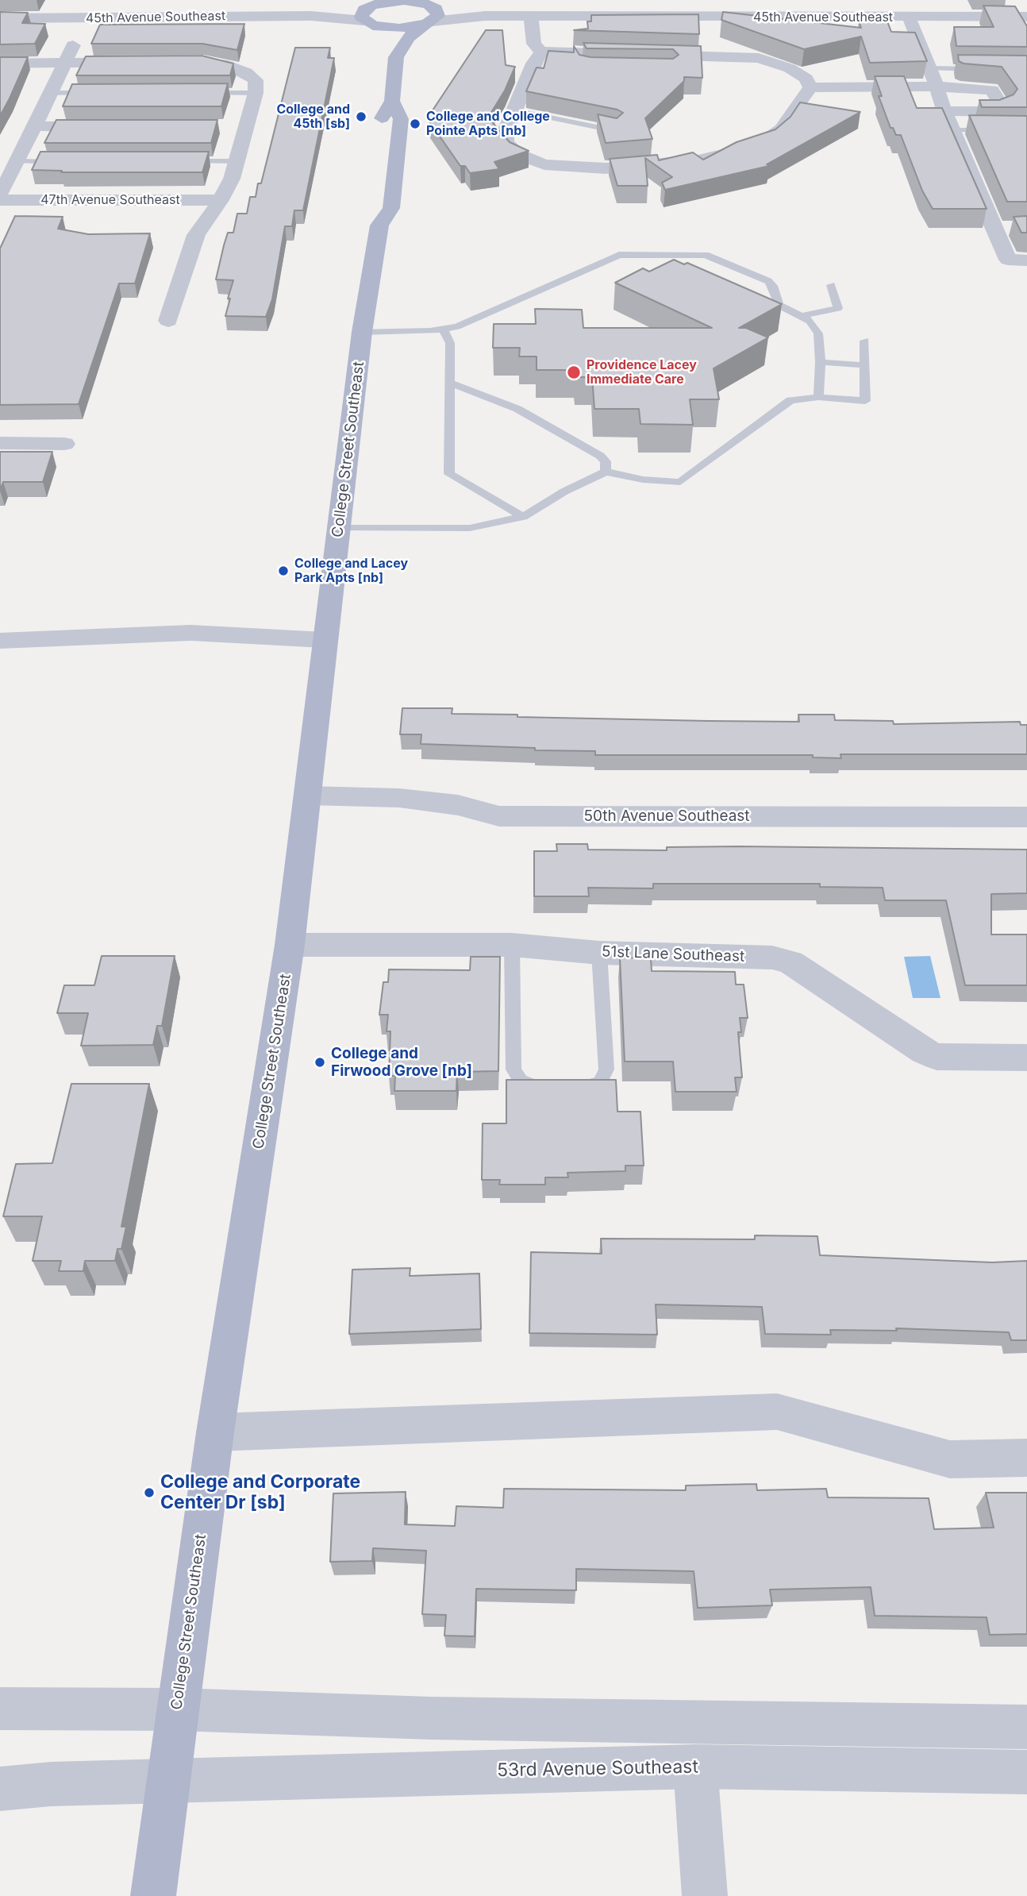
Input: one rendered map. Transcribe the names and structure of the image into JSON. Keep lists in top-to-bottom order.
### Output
{
  "streets": {
    "main road": ["College Street Southeast"],
    "street": [
      "45th Avenue Southeast",
      "47th Avenue Southeast",
      "50th Avenue Southeast",
      "51st Lane Southeast",
      "53rd Avenue Southeast"
    ]
  },
  "crossings": [
    ["45th Avenue Southeast", "College Street Southeast"],
    ["College Street Southeast", "50th Avenue Southeast"],
    ["College Street Southeast", "51st Lane Southeast"],
    ["College Street Southeast", "53rd Avenue Southeast"]
  ],
  "places": [
    "College and 45th [sb]",
    "College and College Pointe Apts [nb]",
    "Providence Lacey Immediate Care",
    "College and Lacey Park Apts [nb]",
    "College and Firwood Grove [nb]",
    "College and Corporate Center Dr [sb]"
  ]
}
